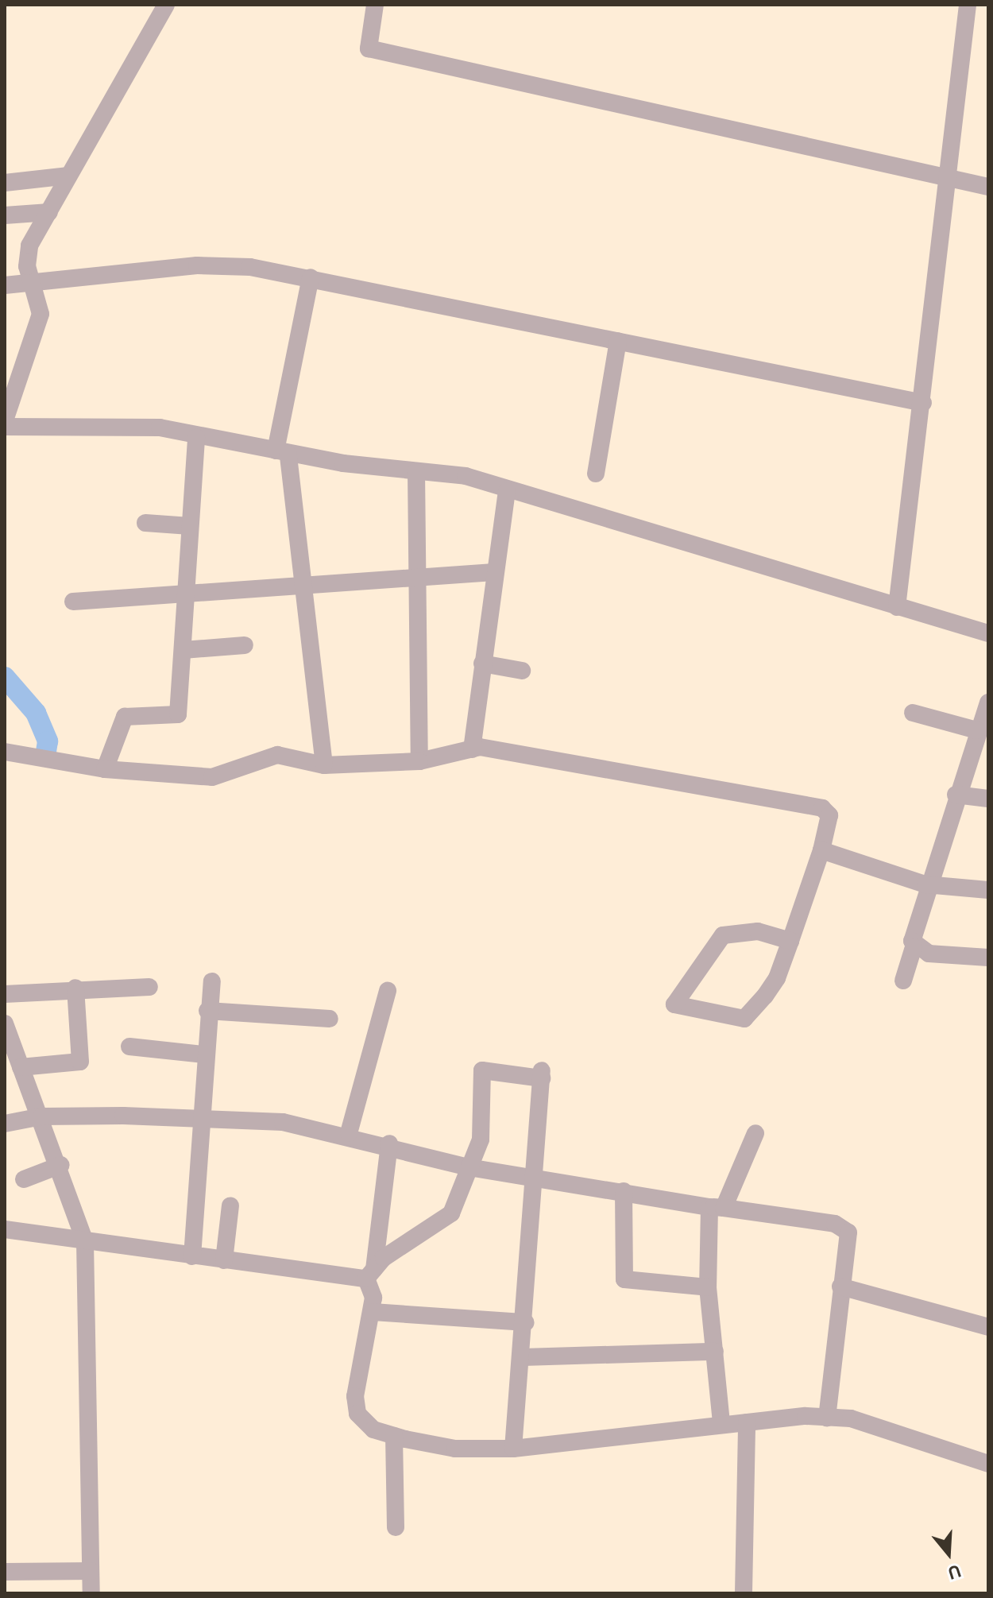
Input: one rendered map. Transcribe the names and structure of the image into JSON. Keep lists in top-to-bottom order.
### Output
{
  "north": "bottom"
}
